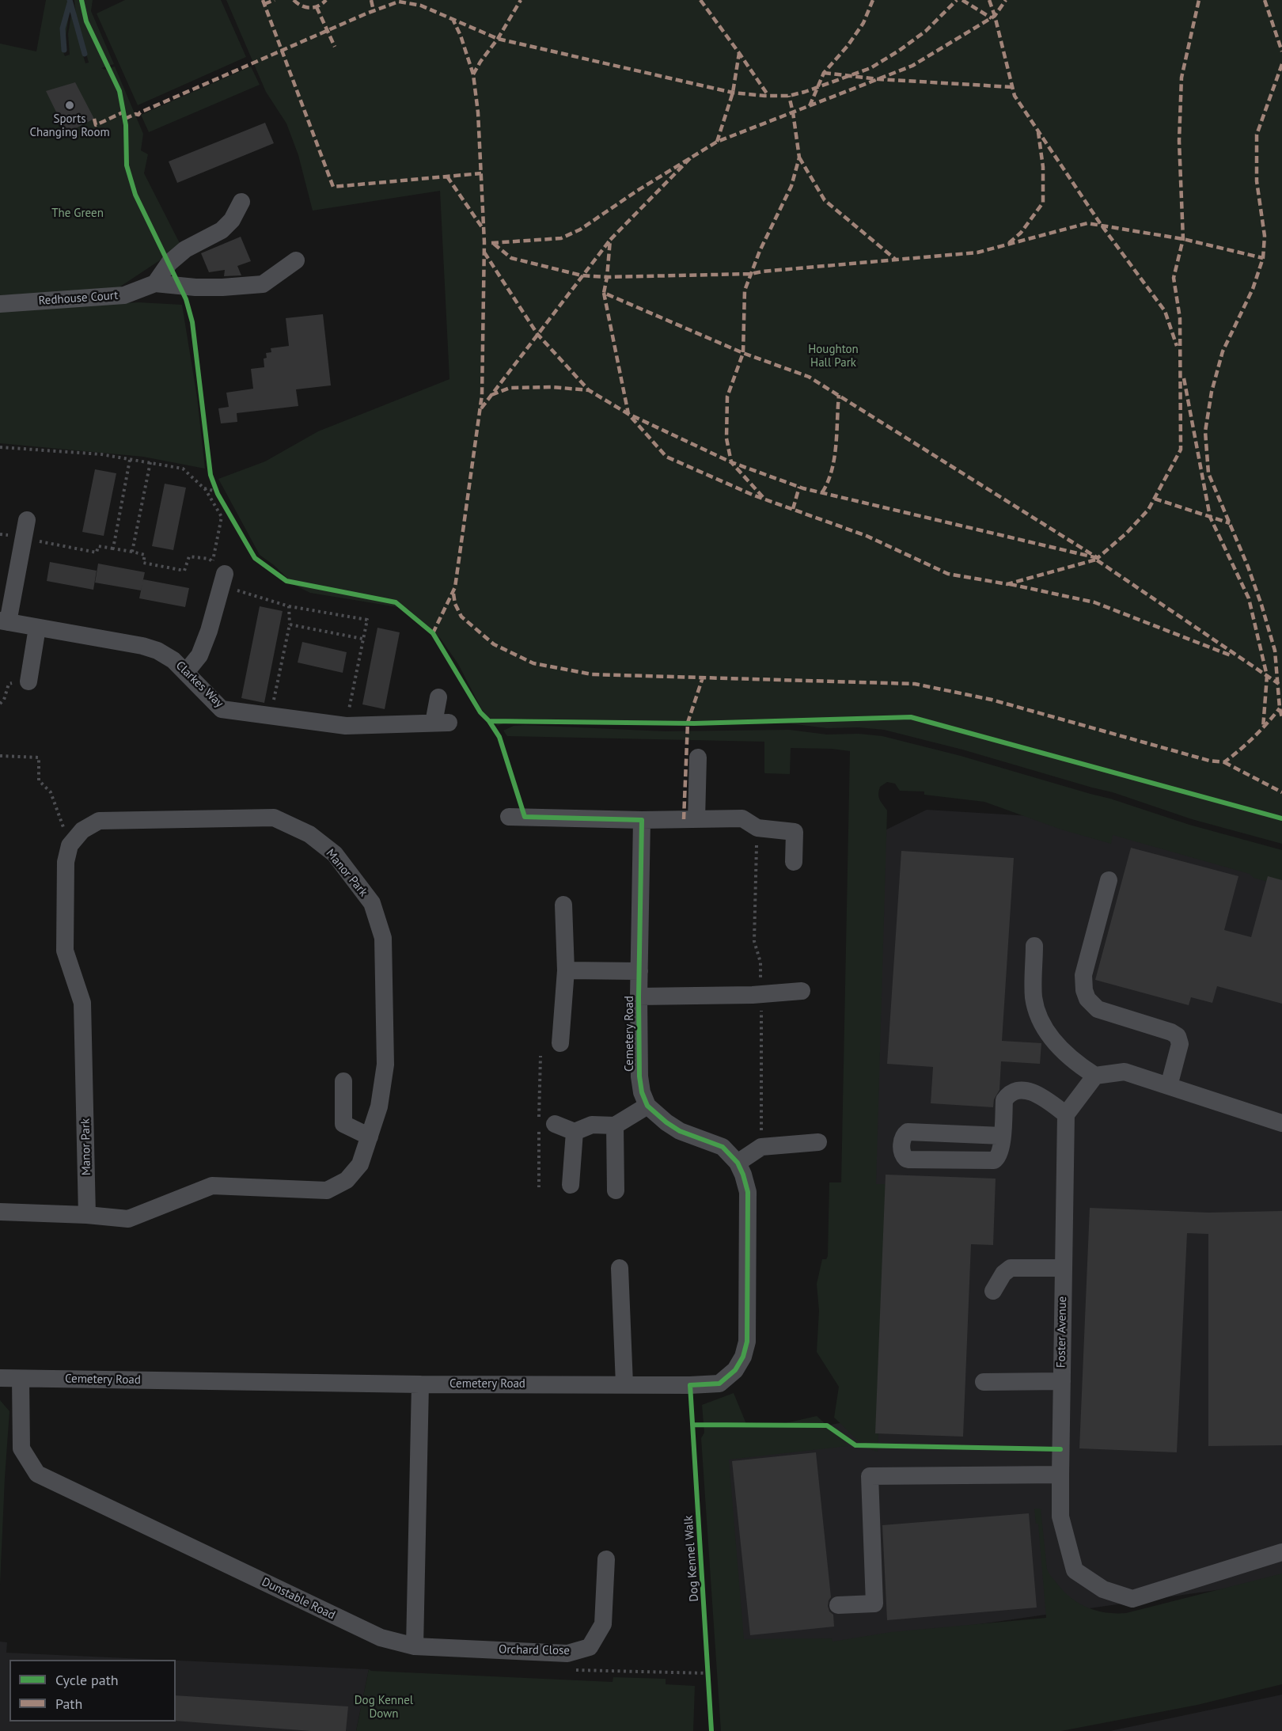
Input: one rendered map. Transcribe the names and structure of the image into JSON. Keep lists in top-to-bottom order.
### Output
{
  "streets": {
    "street": [
      "Redhouse Court",
      "Clarkes Way",
      "Manor Park",
      "Cemetery Road",
      "Foster Avenue",
      "Dunstable Road",
      "Orchard Close"
    ],
    "cycle path": ["Dog Kennel Walk"]
  },
  "crossings": [
    ["Cemetery Road", "Dunstable Road"],
    ["Dunstable Road", "Orchard Close"]
  ],
  "parks": ["The Green", "Houghton Hall Park", "Dog Kennel Down"],
  "places": ["Sports Changing Room"],
  "legend": ["Cycle path", "Path"]
}
